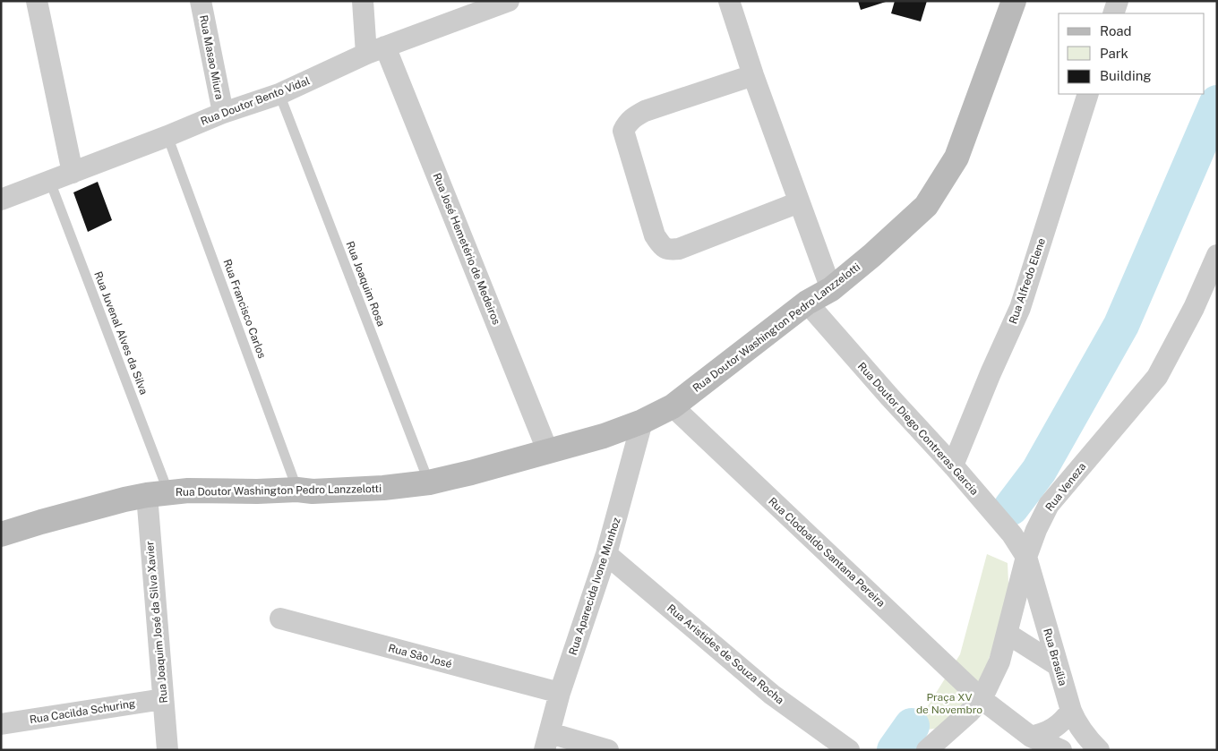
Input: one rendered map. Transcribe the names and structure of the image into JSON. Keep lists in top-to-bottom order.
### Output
{
  "streets": {
    "main road": ["Rua Doutor Washington Pedro Lanzzelotti"],
    "street": [
      "Rua Masao Miura",
      "Rua Doutor Bento Vidal",
      "Rua José Hemetério de Medeiros",
      "Rua Alfredo Elene",
      "Rua Doutor Diego Contreras Garcia",
      "Rua Veneza",
      "Rua Clodoaldo Santana Pereira",
      "Rua Aparecida Ivone Munhoz",
      "Rua Joaquim José da Silva Xavier",
      "Rua Aristides de Souza Rocha",
      "Rua São José",
      "Rua Brasília",
      "Rua Cacilda Schuring"
    ],
    "lane": ["Rua Joaquim Rosa", "Rua Francisco Carlos", "Rua Juvenal Alves da Silva"]
  },
  "crossings": [
    ["Rua Masao Miura", "Rua Doutor Bento Vidal"],
    ["Rua Doutor Bento Vidal", "Rua José Hemetério de Medeiros"],
    ["Rua Doutor Bento Vidal", "Rua Joaquim Rosa"],
    ["Rua Doutor Bento Vidal", "Rua Francisco Carlos"],
    ["Rua Doutor Bento Vidal", "Rua Juvenal Alves da Silva"],
    ["Rua José Hemetério de Medeiros", "Rua Doutor Washington Pedro Lanzzelotti"],
    ["Rua Alfredo Elene", "Rua Doutor Diego Contreras Garcia"],
    ["Rua Joaquim Rosa", "Rua Doutor Washington Pedro Lanzzelotti"],
    ["Rua Francisco Carlos", "Rua Doutor Washington Pedro Lanzzelotti"],
    ["Rua Doutor Washington Pedro Lanzzelotti", "Rua Juvenal Alves da Silva"],
    ["Rua Doutor Washington Pedro Lanzzelotti", "Rua Doutor Diego Contreras Garcia"],
    ["Rua Doutor Washington Pedro Lanzzelotti", "Rua Clodoaldo Santana Pereira"],
    ["Rua Doutor Washington Pedro Lanzzelotti", "Rua Aparecida Ivone Munhoz"],
    ["Rua Doutor Washington Pedro Lanzzelotti", "Rua Joaquim José da Silva Xavier"],
    ["Rua Juvenal Alves da Silva", "Rua Joaquim José da Silva Xavier"],
    ["Rua Doutor Diego Contreras Garcia", "Rua Veneza"],
    ["Rua Doutor Diego Contreras Garcia", "Rua Brasília"],
    ["Rua Veneza", "Rua Clodoaldo Santana Pereira"],
    ["Rua Veneza", "Rua Brasília"],
    ["Rua Aparecida Ivone Munhoz", "Rua Aristides de Souza Rocha"],
    ["Rua Aparecida Ivone Munhoz", "Rua São José"],
    ["Rua Joaquim José da Silva Xavier", "Rua Cacilda Schuring"]
  ],
  "parks": ["Praça XV de Novembro"],
  "legend": ["Road", "Park", "Building"]
}
